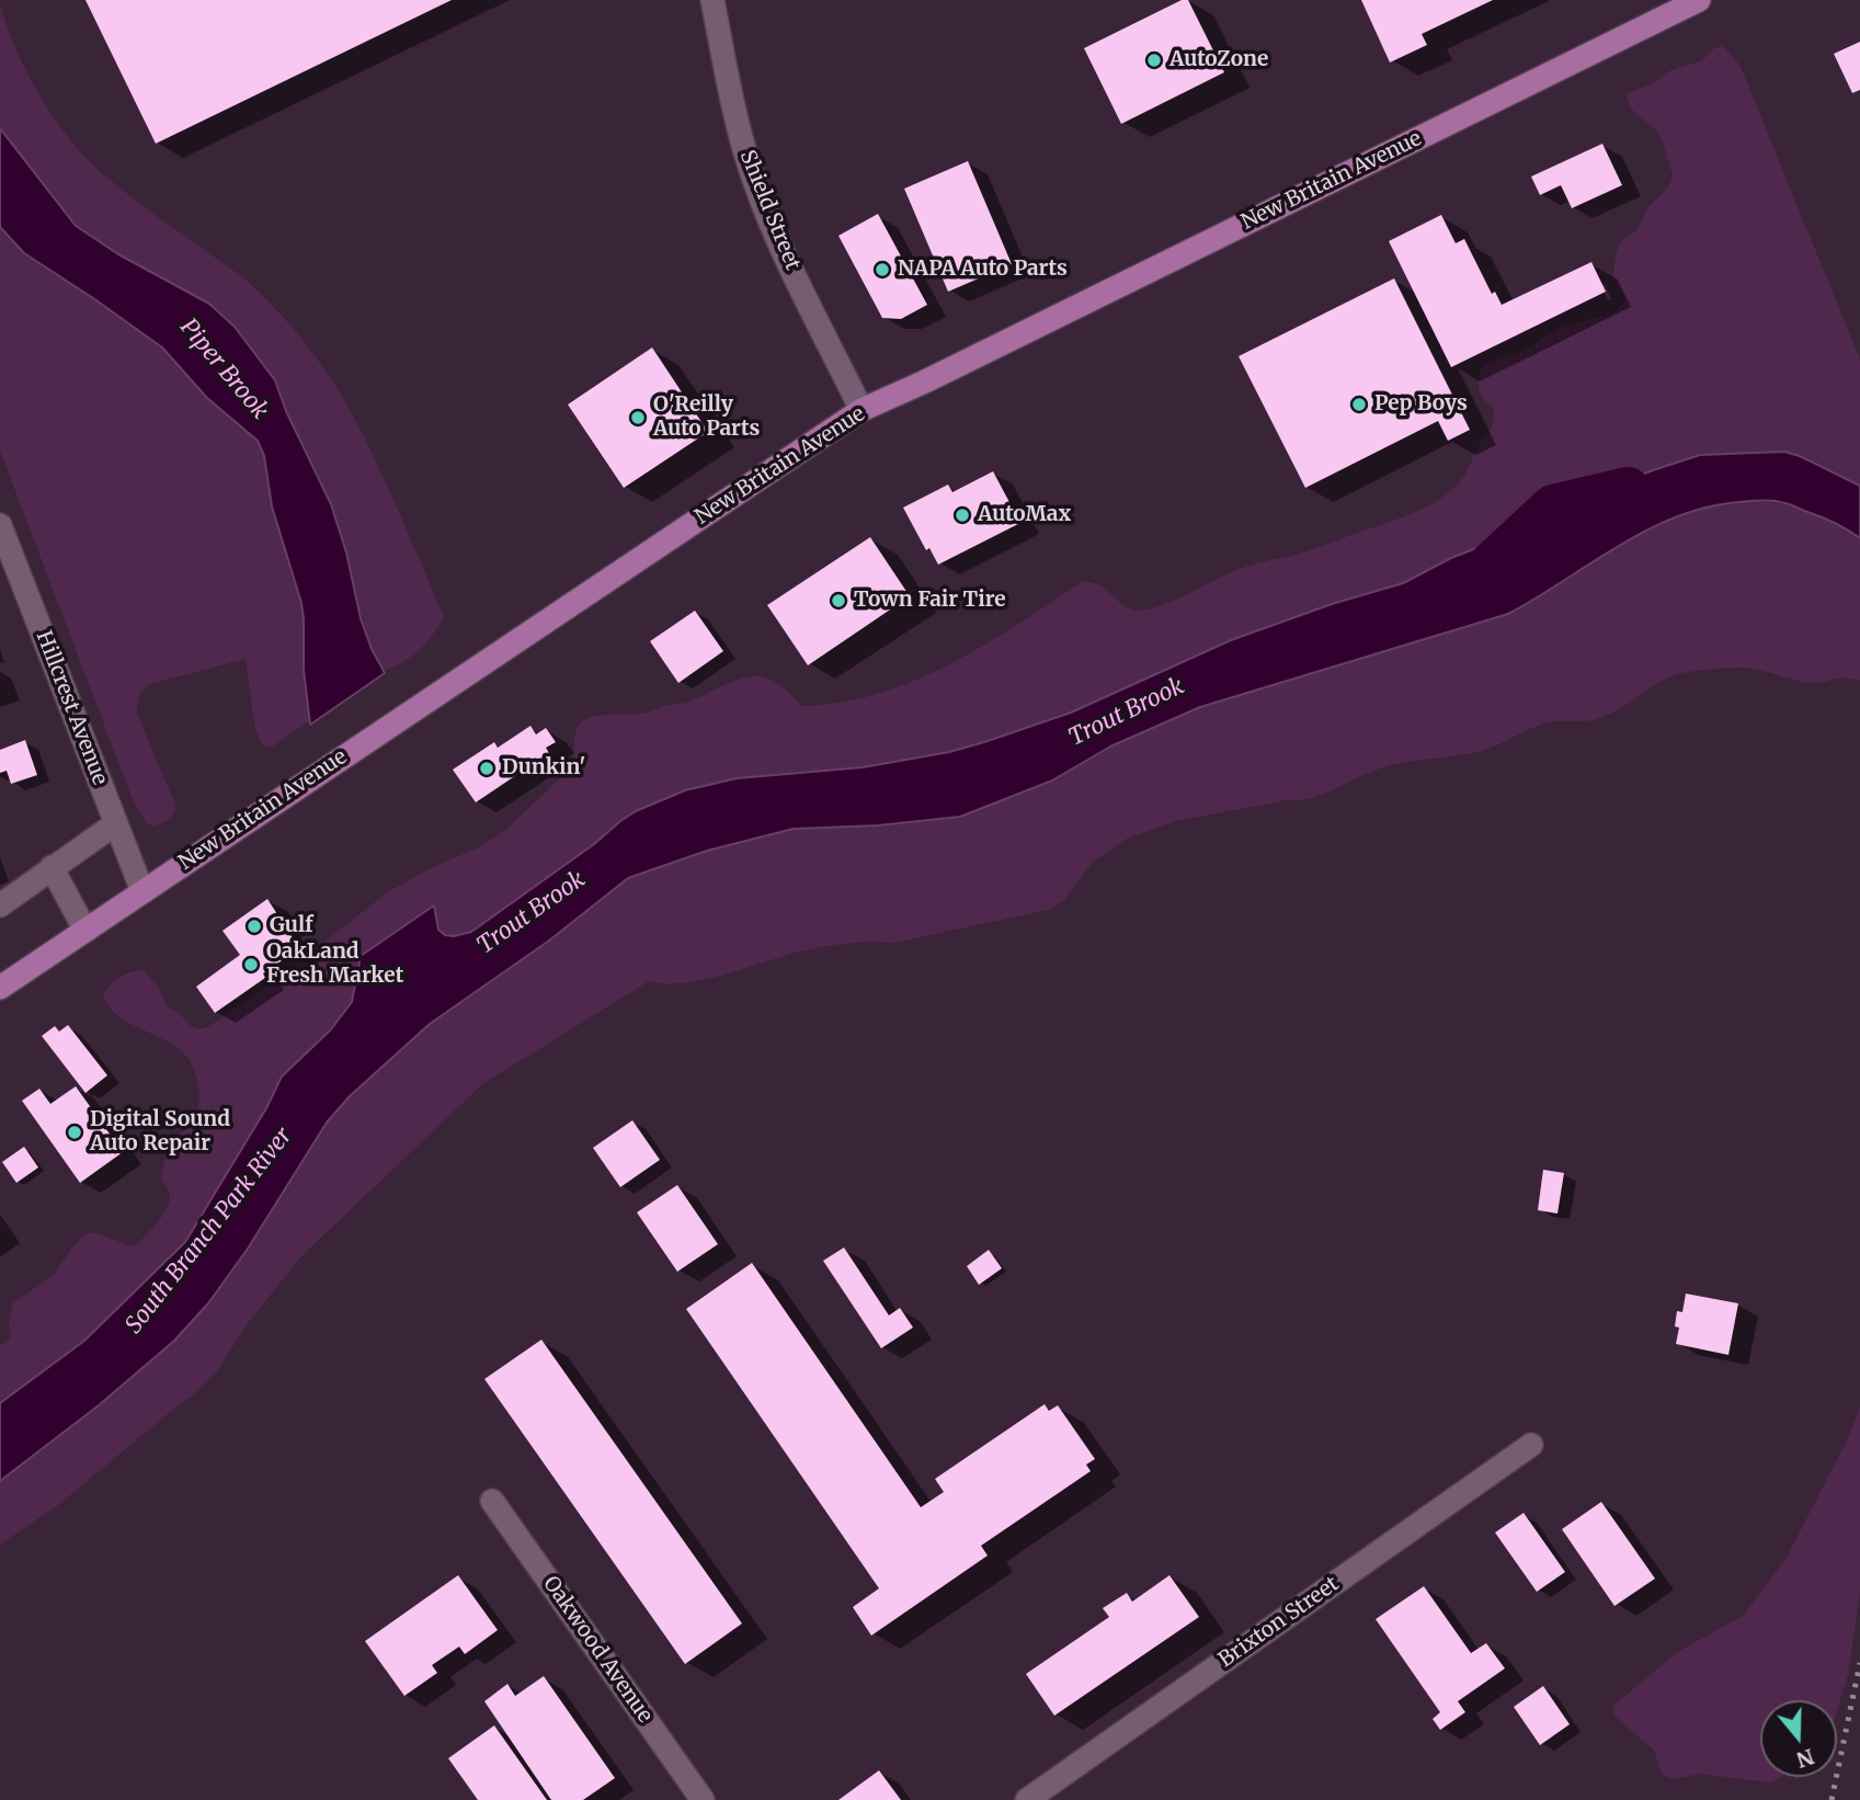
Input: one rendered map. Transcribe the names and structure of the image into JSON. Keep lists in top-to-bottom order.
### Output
{
  "streets": {
    "main road": ["New Britain Avenue"],
    "street": [
      "Shield Street",
      "Hillcrest Avenue",
      "Brixton Street",
      "Oakwood Avenue"
    ]
  },
  "crossings": [
    ["New Britain Avenue", "Shield Street"],
    ["New Britain Avenue", "Hillcrest Avenue"]
  ],
  "water": ["Piper Brook", "Trout Brook", "South Branch Park River"],
  "places": [
    "AutoZone",
    "NAPA Auto Parts",
    "Pep Boys",
    "O'Reilly Auto Parts",
    "AutoMax",
    "Town Fair Tire",
    "Dunkin'",
    "Gulf",
    "OakLand Fresh Market",
    "Digital Sound Auto Repair"
  ],
  "north": "bottom"
}
